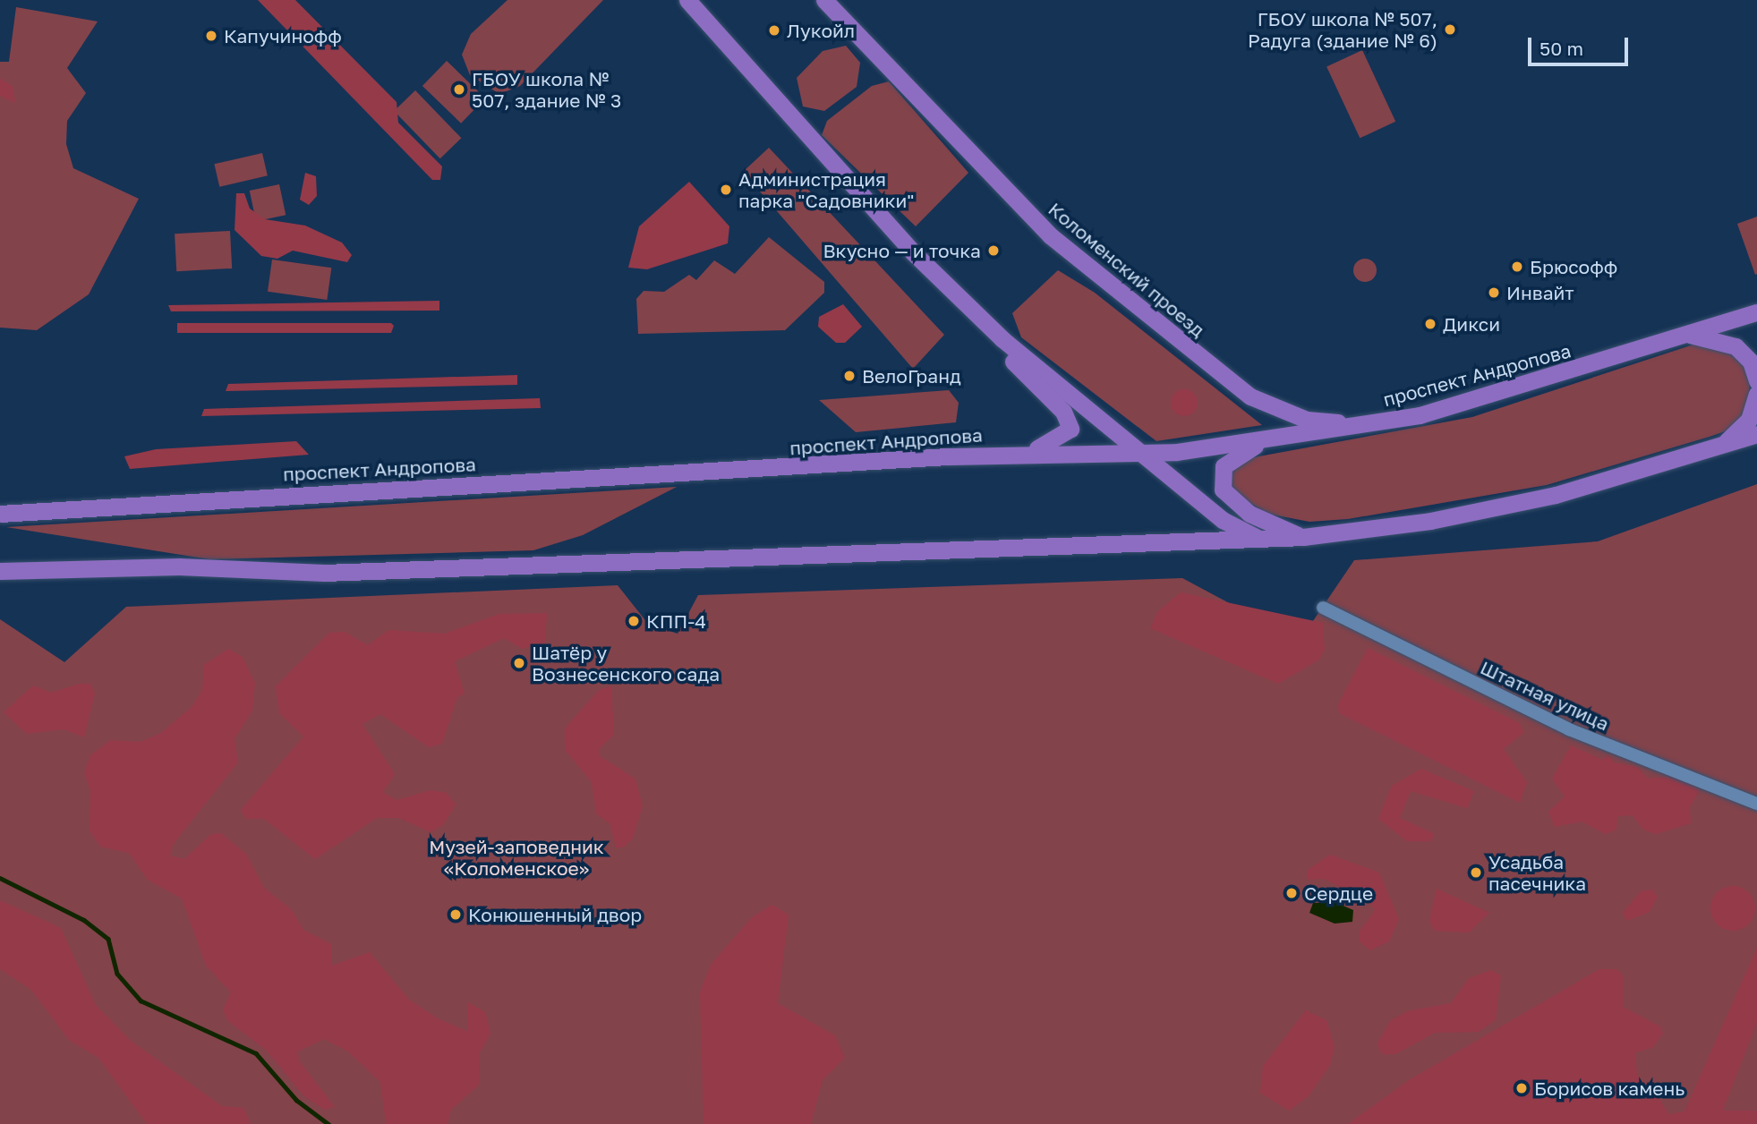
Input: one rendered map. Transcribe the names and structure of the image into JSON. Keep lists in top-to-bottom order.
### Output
{
  "streets": {
    "main road": ["Коломенский проезд", "проспект Андропова"],
    "street": ["Штатная улица"]
  },
  "crossings": [
    ["Коломенский проезд", "проспект Андропова"]
  ],
  "parks": ["Музей-заповедник «Коломенское»"],
  "places": [
    "ГБОУ школа № 507, Радуга (здание № 6)",
    "Лукойл",
    "Капучинофф",
    "ГБОУ школа № 507, здание № 3",
    "Администрация парка \"Садовники\"",
    "Вкусно — и точка",
    "Брюсофф",
    "Инвайт",
    "Дикси",
    "ВелоГранд",
    "КПП-4",
    "Шатёр у Вознесенского сада",
    "Усадьба пасечника",
    "Сердце",
    "Конюшенный двор",
    "Борисов камень"
  ],
  "scale_bar": "50 m"
}
